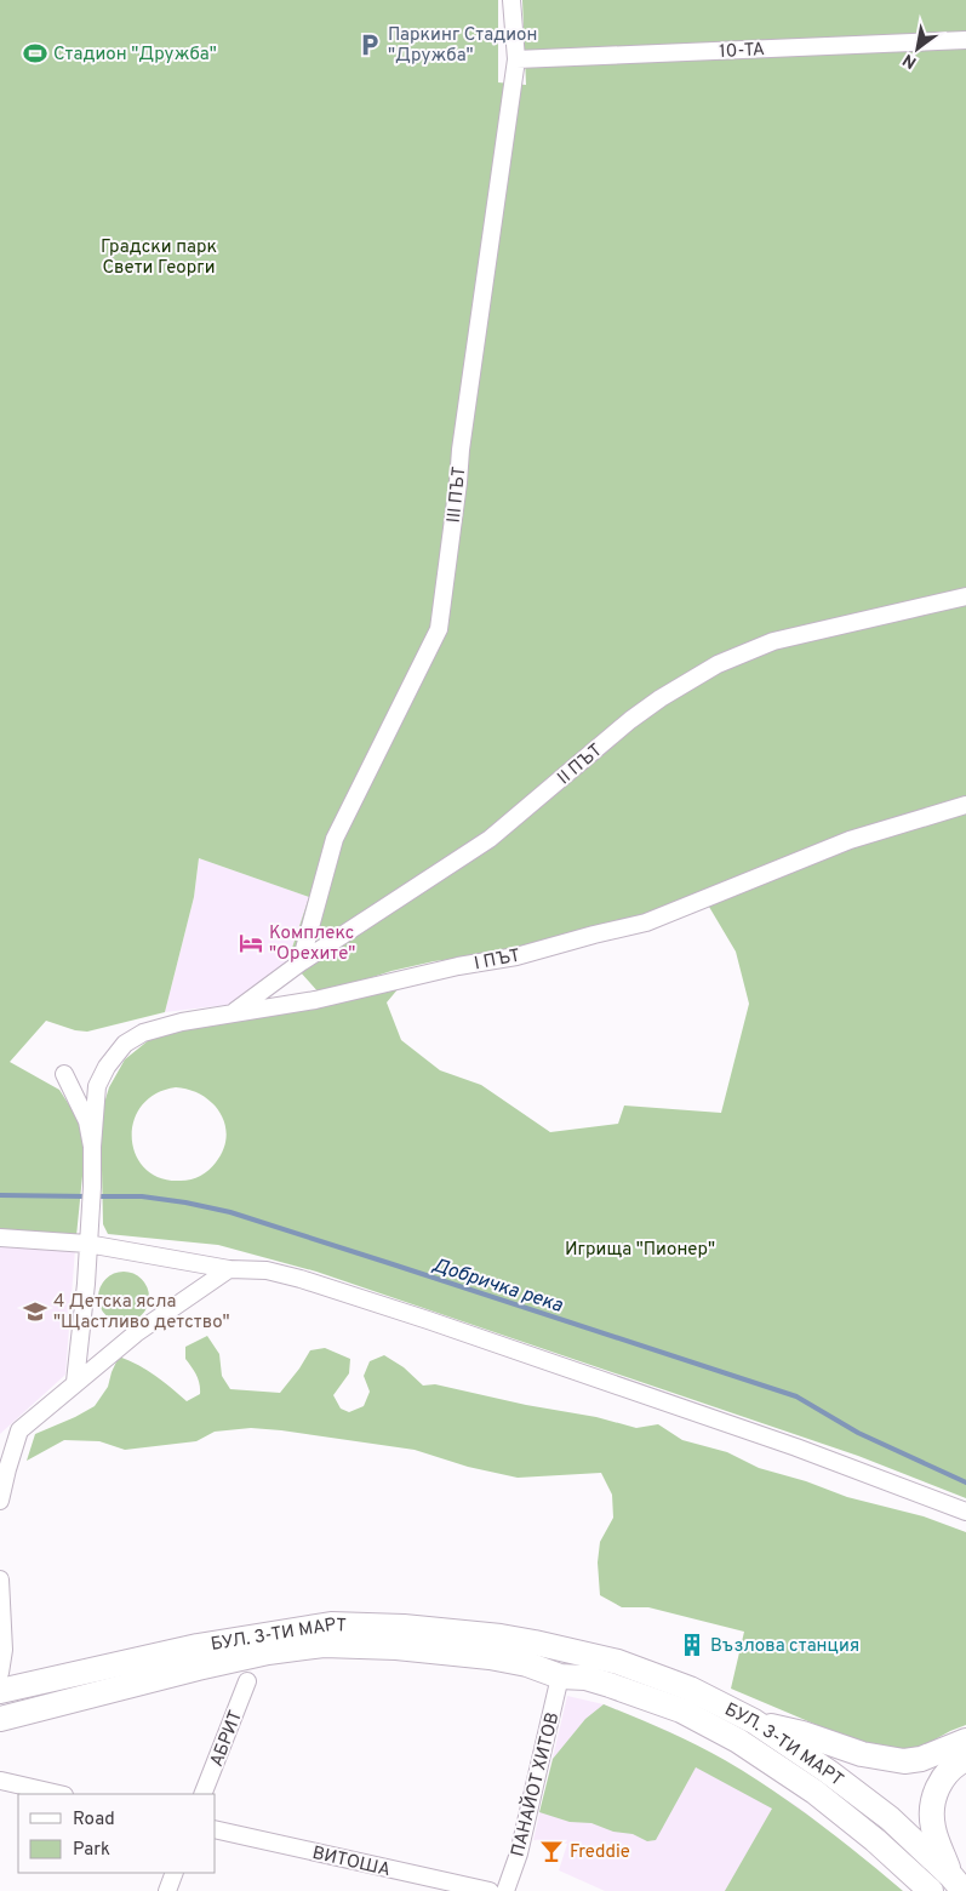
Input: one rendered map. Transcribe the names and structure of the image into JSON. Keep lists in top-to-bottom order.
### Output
{
  "streets": {
    "main road": ["БУЛ. 3-ТИ МАРТ"],
    "street": [
      "10-ТА",
      "ІІІ ПЪТ",
      "ІІ ПЪТ",
      "І ПЪТ",
      "АБРИТ",
      "ПАНАЙОТ ХИТОВ",
      "ВИТОША"
    ]
  },
  "crossings": [
    ["10-ТА", "ІІІ ПЪТ"],
    ["ІІІ ПЪТ", "ІІ ПЪТ"],
    ["ІІ ПЪТ", "І ПЪТ"],
    ["БУЛ. 3-ТИ МАРТ", "ПАНАЙОТ ХИТОВ"]
  ],
  "water": ["Добричка река"],
  "parks": ["Градски парк Свети Георги", "Игрища \"Пионер\""],
  "places": {
    "parking": ["Паркинг Стадион \"Дружба\""],
    "sports": ["Стадион \"Дружба\""],
    "hotel": ["Комплекс \"Орехите\""],
    "school or university": ["4 Детска ясла \"Щастливо детство\""],
    "building": ["Възлова станция"],
    "bar": ["Freddie"]
  },
  "legend": ["Road", "Park"],
  "north": "bottom left"
}
